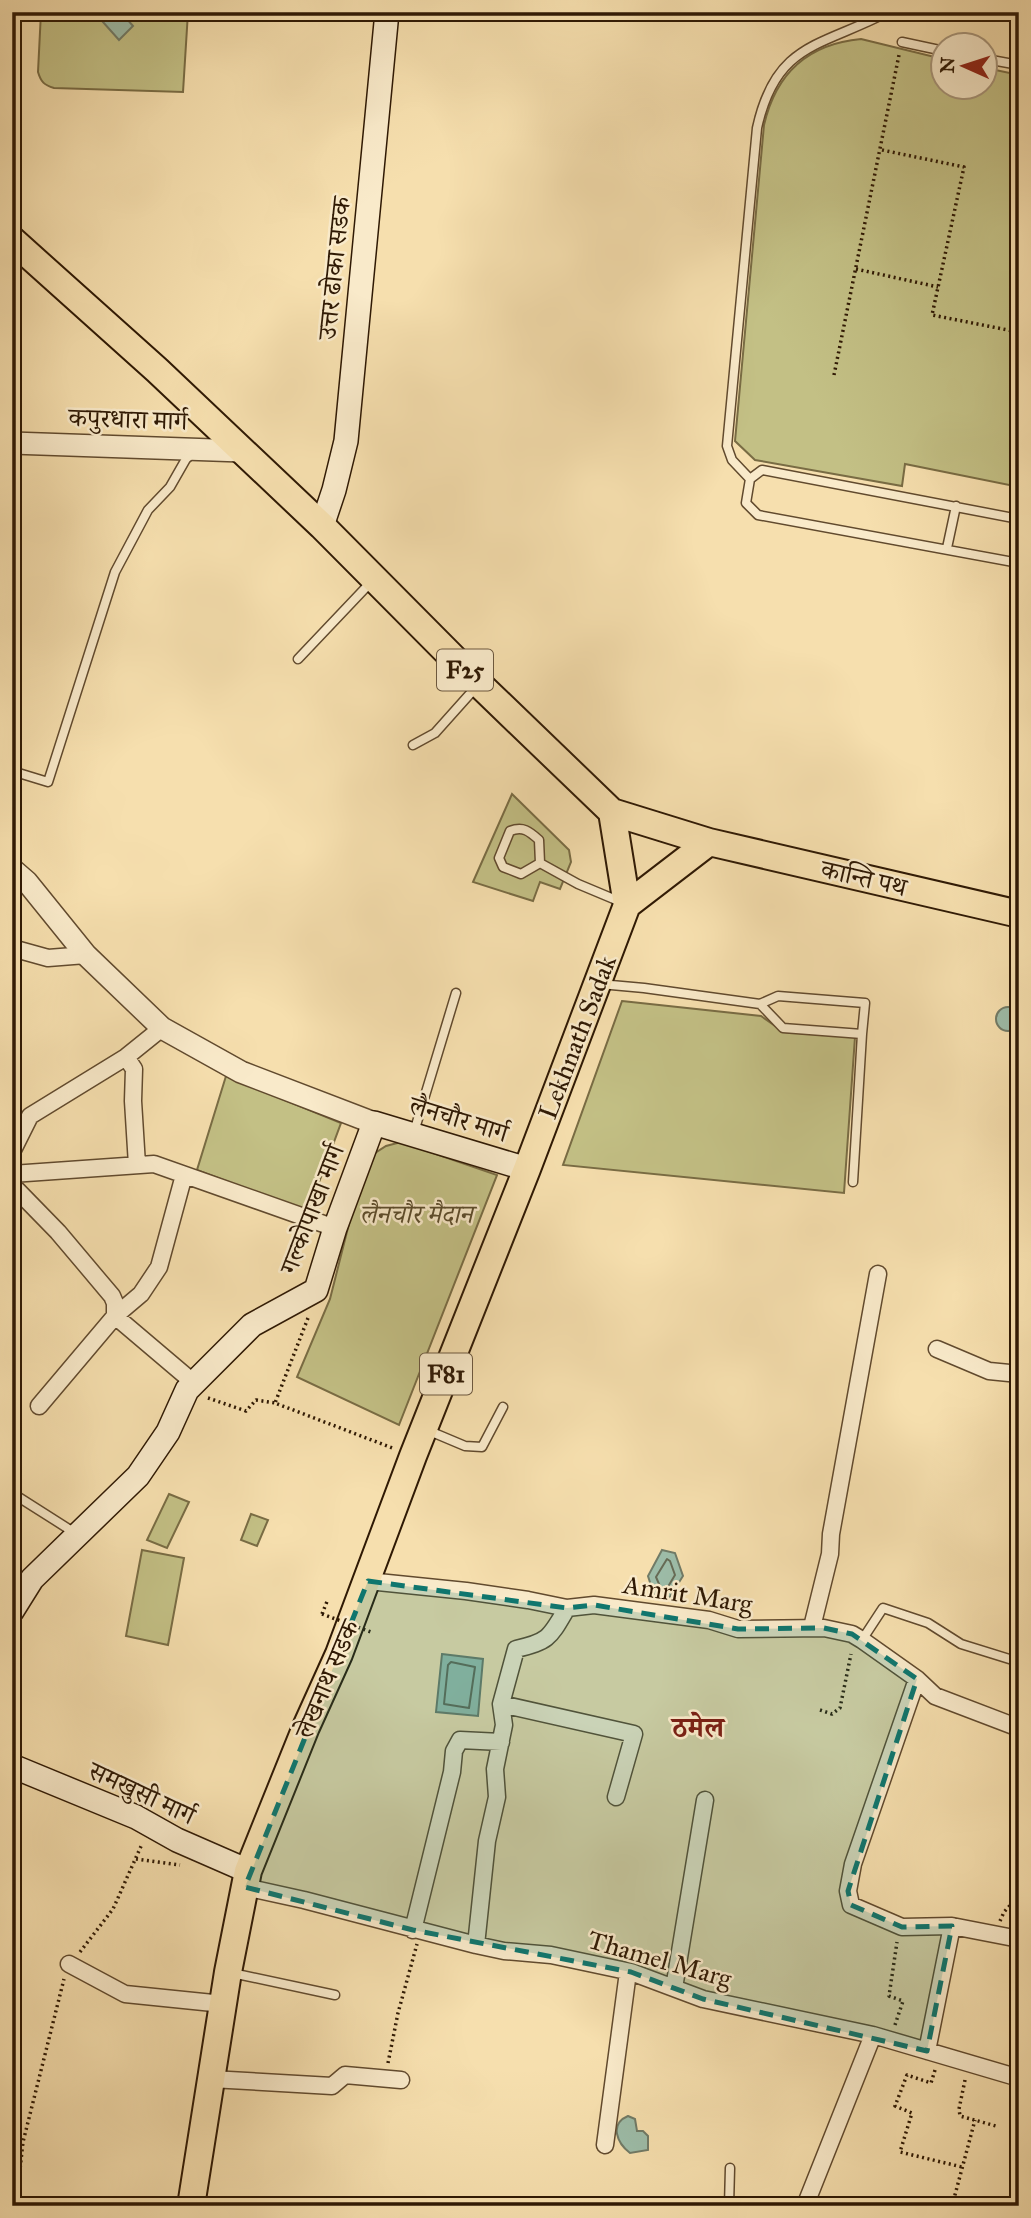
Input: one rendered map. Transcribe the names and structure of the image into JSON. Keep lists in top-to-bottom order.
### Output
{
  "streets": {
    "main road": [
      "उत्तर ढोका सडक",
      "F25",
      "कान्ति पथ",
      "Lekhnath Sadak",
      "लैनचौर मार्ग",
      "गल्कोपाखा मार्ग",
      "F81",
      "लेखनाथ सडक",
      "समखुसी मार्ग"
    ],
    "street": ["कपुरधारा मार्ग", "Amrit Marg", "Thamel Marg"]
  },
  "crossings": [
    ["उत्तर ढोका सडक", "F25"],
    ["कपुरधारा मार्ग", "F25"],
    ["F25", "कान्ति पथ"],
    ["F25", "F81"],
    ["Lekhnath Sadak", "लैनचौर मार्ग"],
    ["Lekhnath Sadak", "F81"],
    ["Lekhnath Sadak", "लेखनाथ सडक"],
    ["लैनचौर मार्ग", "गल्कोपाखा मार्ग"],
    ["लैनचौर मार्ग", "लेखनाथ सडक"],
    ["Amrit Marg", "लेखनाथ सडक"],
    ["लेखनाथ सडक", "समखुसी मार्ग"],
    ["लेखनाथ सडक", "Thamel Marg"],
    ["समखुसी मार्ग", "Thamel Marg"]
  ],
  "districts": ["ठमेल"],
  "parks": ["लैनचौर मैदान"],
  "north": "left"
}
